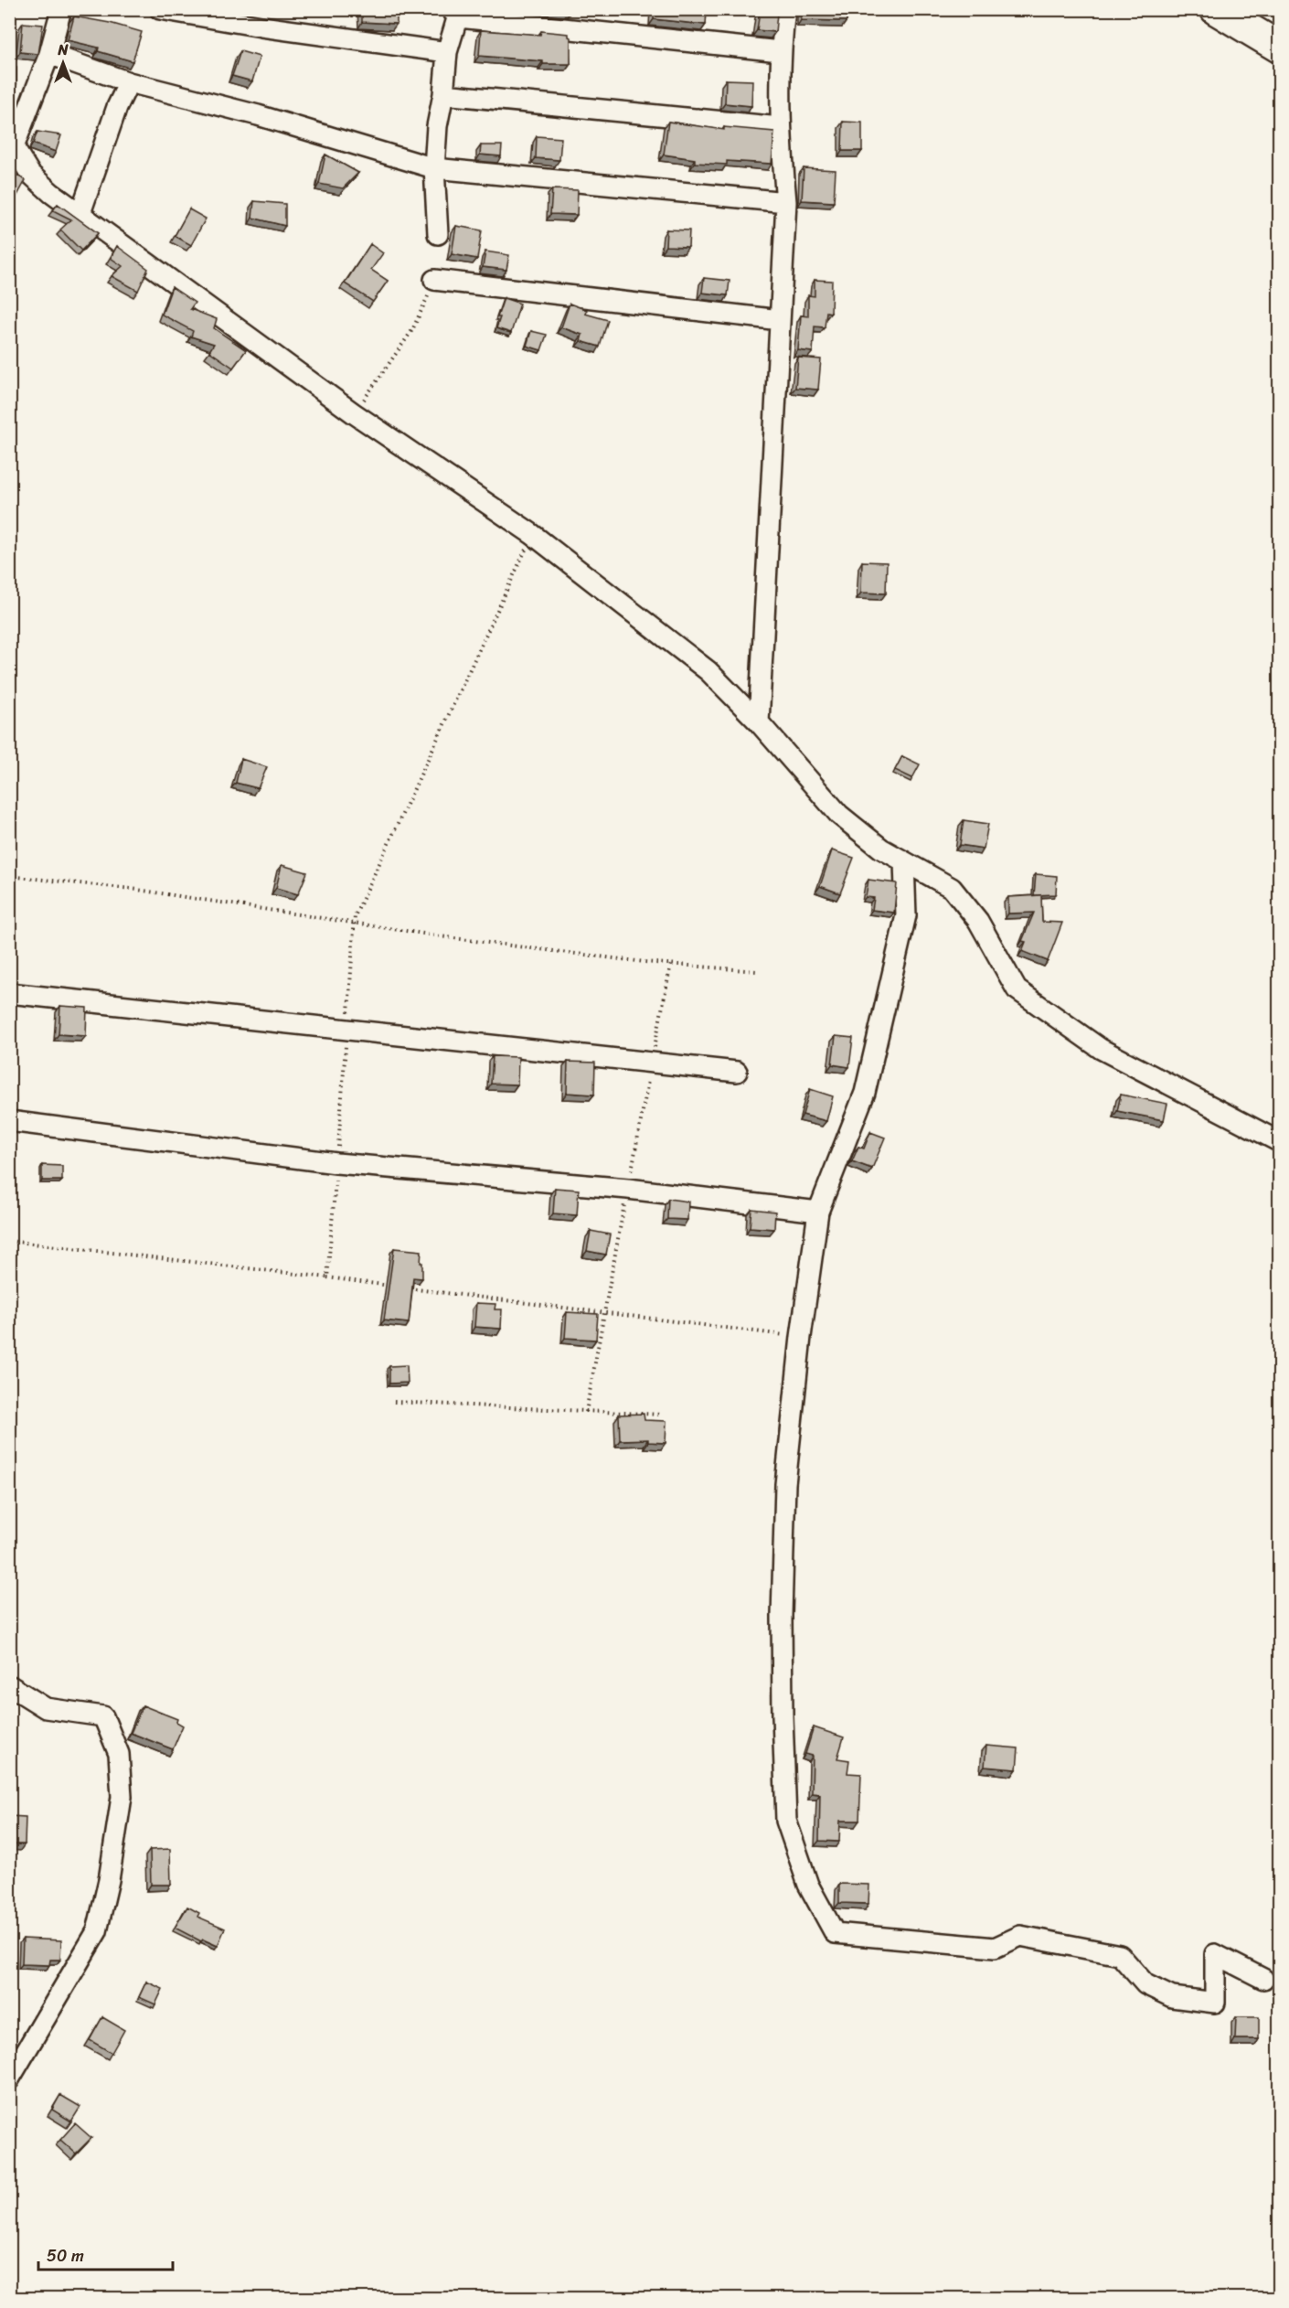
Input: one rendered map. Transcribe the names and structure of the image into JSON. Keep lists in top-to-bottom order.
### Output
{
  "scale_bar": "50 m",
  "north": "top"
}
